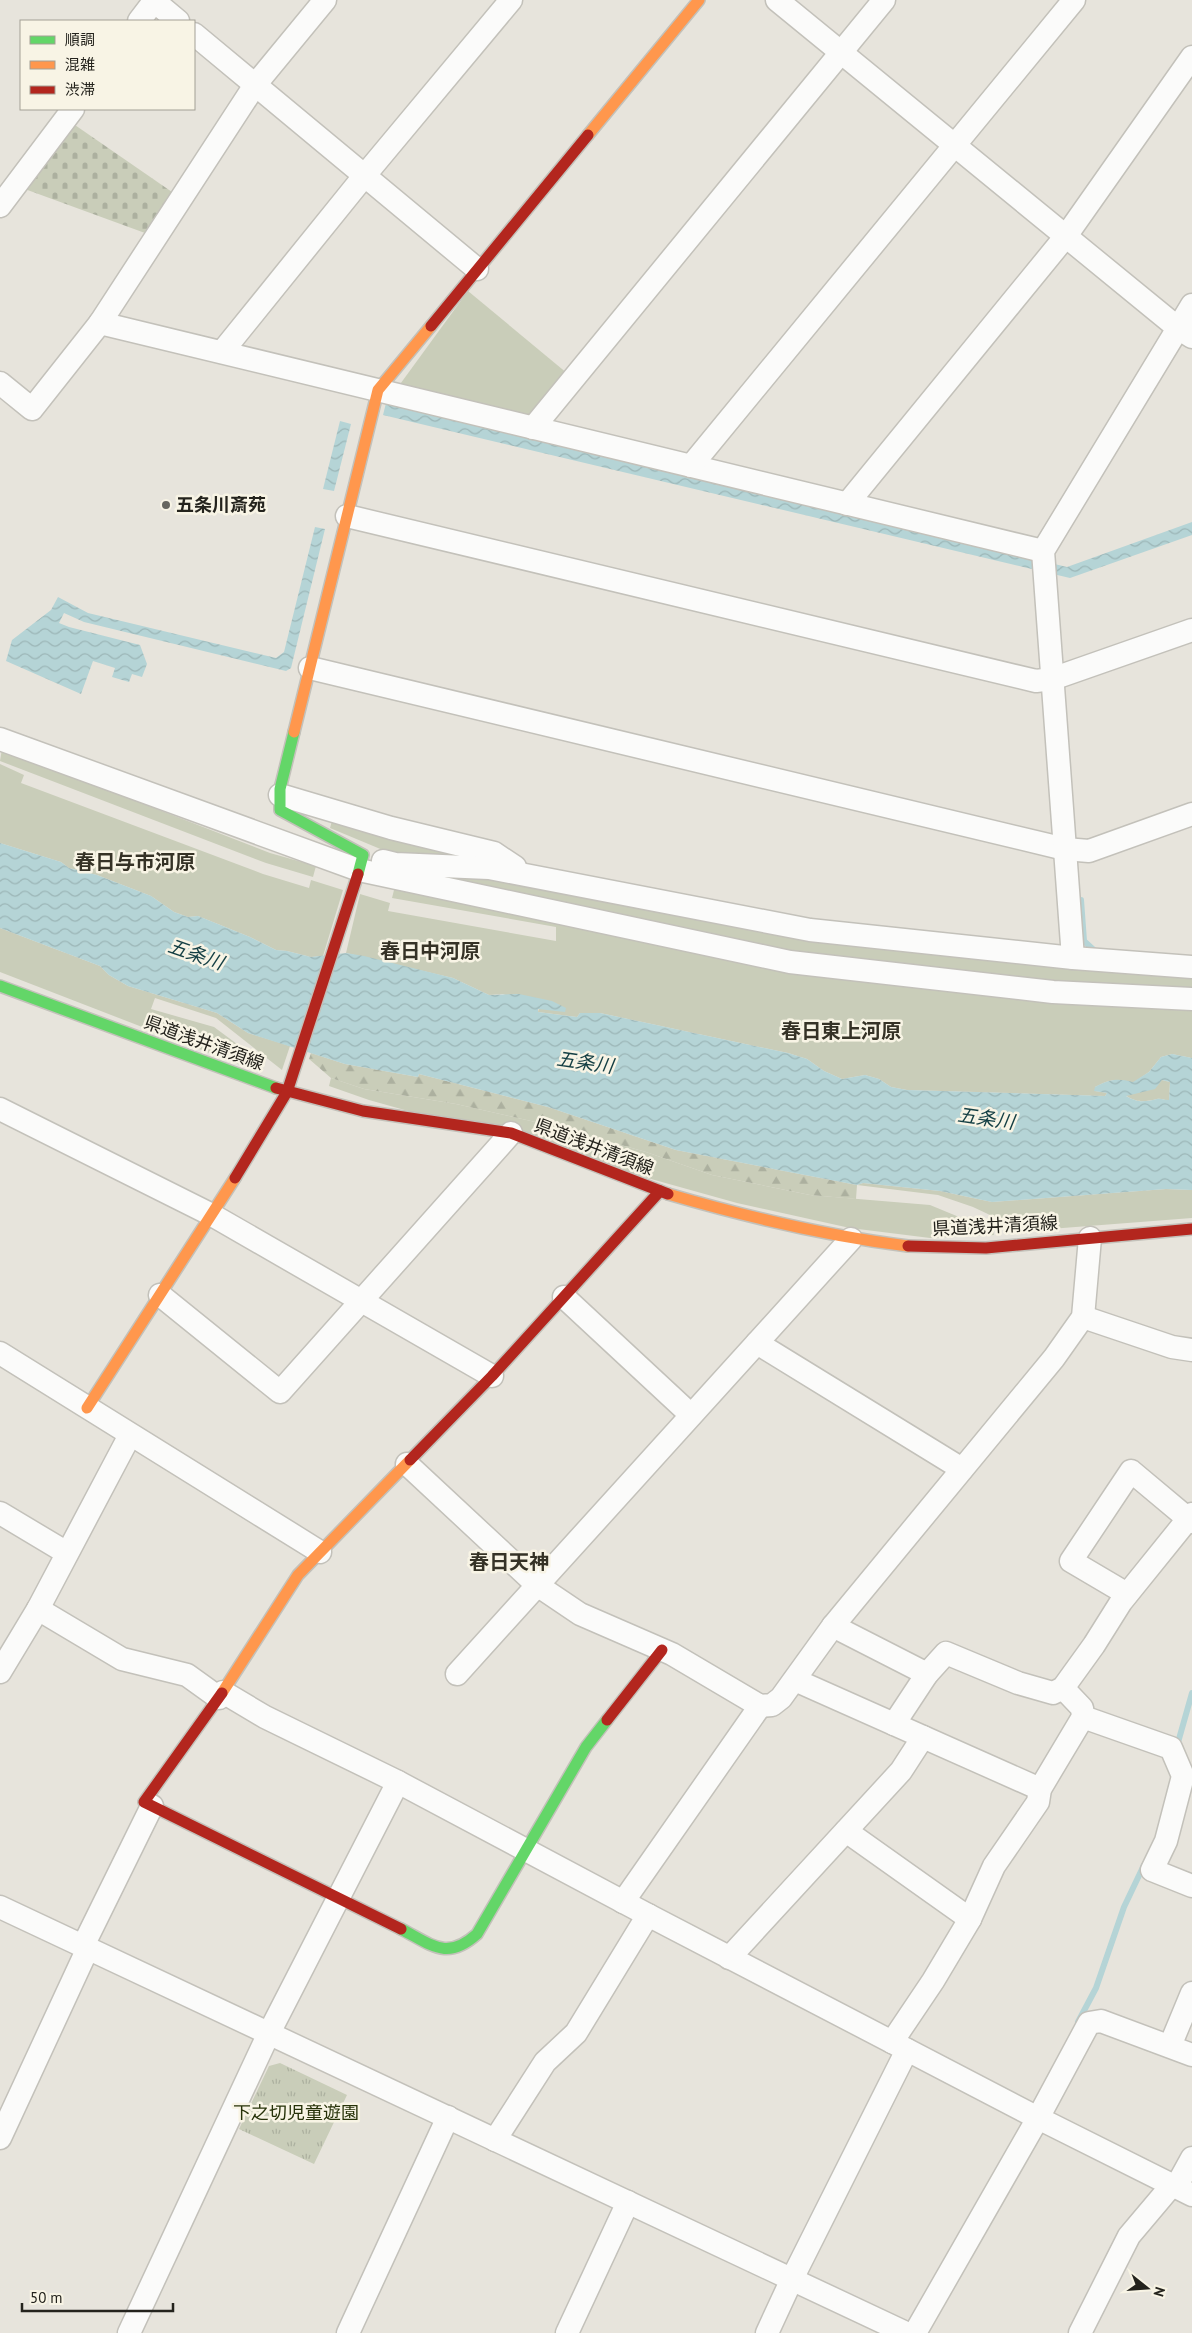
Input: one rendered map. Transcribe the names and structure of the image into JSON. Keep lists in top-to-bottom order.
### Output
{
  "streets": {
    "street": ["県道浅井清須線"]
  },
  "districts": [
    "春日与市河原",
    "春日中河原",
    "春日東上河原",
    "春日天神"
  ],
  "water": ["五条川"],
  "parks": ["下之切児童遊園"],
  "places": ["五条川斎苑"],
  "legend": ["順調", "混雑", "渋滞"],
  "scale_bar": "50 m",
  "north": "right"
}
